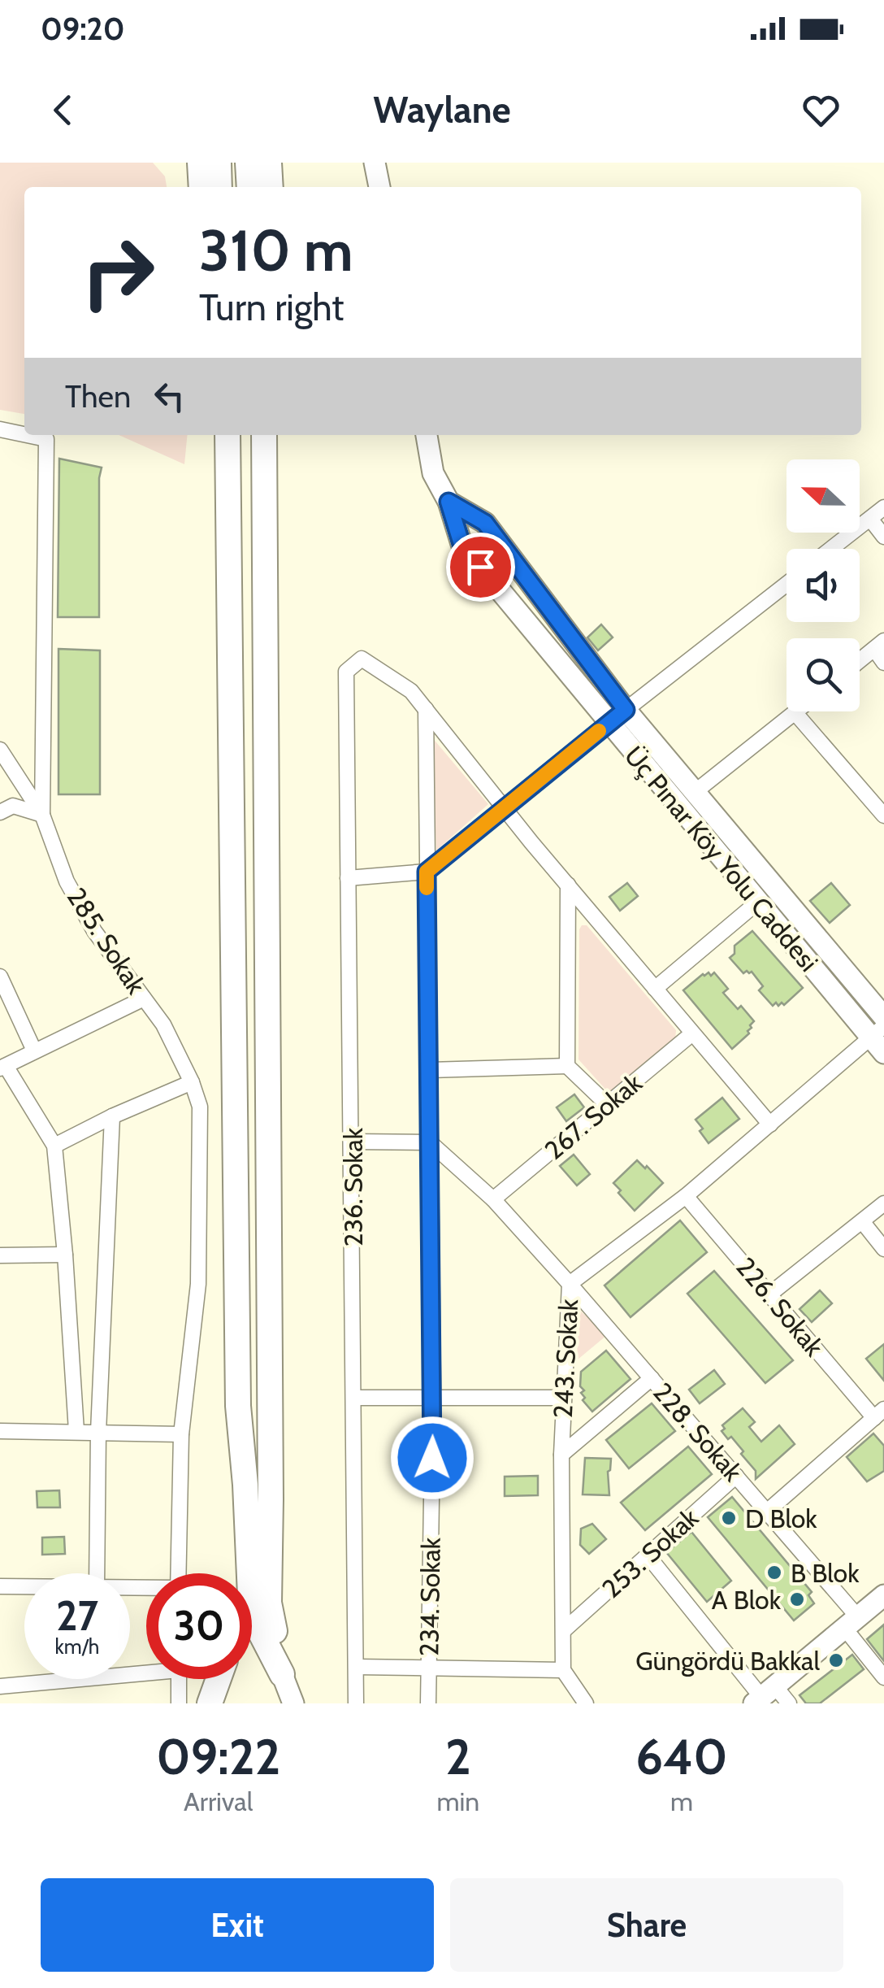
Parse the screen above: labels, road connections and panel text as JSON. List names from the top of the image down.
{
  "streets": {
    "main road": ["Üç Pınar Köy Yolu Caddesi"],
    "street": [
      "285. Sokak",
      "267. Sokak",
      "236. Sokak",
      "226. Sokak",
      "243. Sokak",
      "228. Sokak",
      "253. Sokak",
      "234. Sokak"
    ]
  },
  "crossings": [
    ["267. Sokak", "243. Sokak"],
    ["236. Sokak", "234. Sokak"],
    ["243. Sokak", "228. Sokak"],
    ["243. Sokak", "253. Sokak"],
    ["243. Sokak", "234. Sokak"],
    ["228. Sokak", "253. Sokak"]
  ],
  "places": [
    "D Blok",
    "B Blok",
    "A Blok",
    "Güngördü Bakkal"
  ],
  "north": "left",
  "page": {
    "status": "09:20",
    "header": "Waylane",
    "turn": ["310 m", "Turn right"],
    "then": "Then",
    "speed": "27 km/h",
    "limit": "30",
    "eta": [
      "09:22",
      "Arrival",
      "2",
      "min",
      "640",
      "m"
    ],
    "buttons": ["Exit", "Share"]
  }
}
